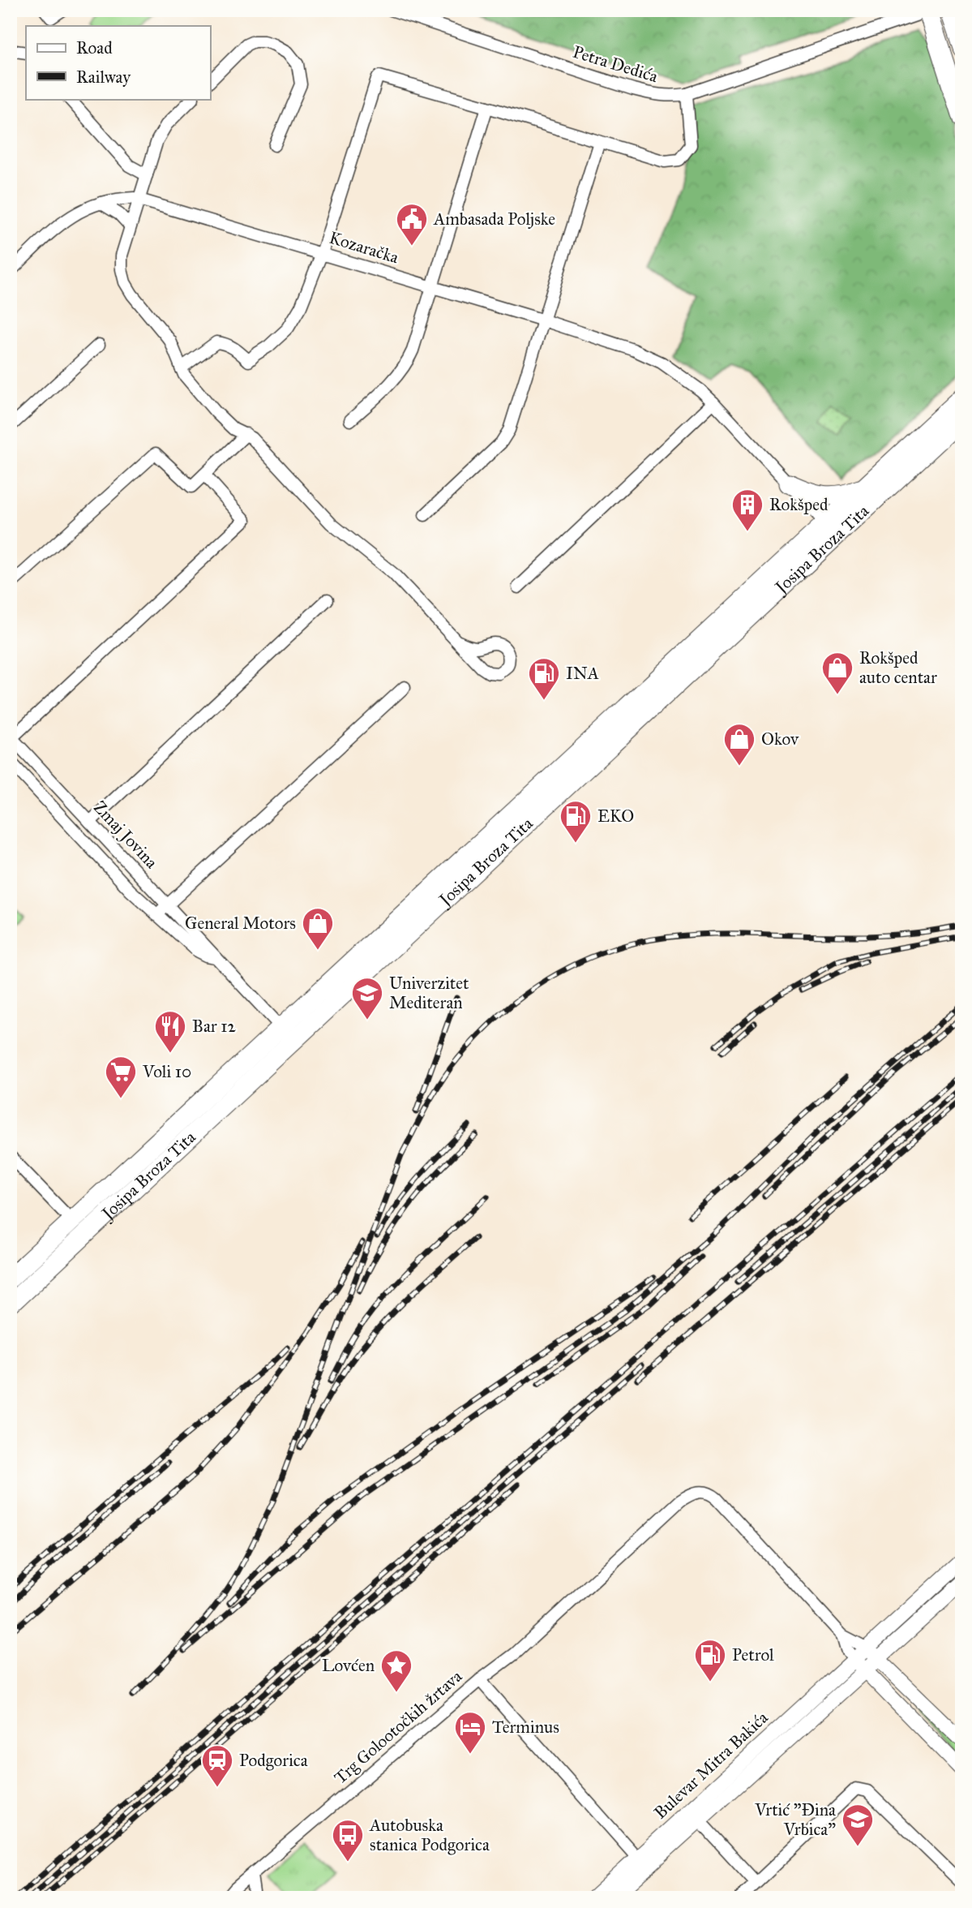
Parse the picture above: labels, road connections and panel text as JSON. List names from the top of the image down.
{
  "streets": {
    "main road": ["Josipa Broza Tita"],
    "street": [
      "Petra Dedića",
      "Kozaračka",
      "Zmaj Jovina",
      "Trg Golootočkih žrtava",
      "Bulevar Mitra Bakića"
    ]
  },
  "crossings": [
    ["Kozaračka", "Josipa Broza Tita"],
    ["Josipa Broza Tita", "Zmaj Jovina"],
    ["Trg Golootočkih žrtava", "Bulevar Mitra Bakića"]
  ],
  "places": {
    "public building": ["Ambasada Poljske"],
    "building": ["Rokšped"],
    "shop": ["Rokšped auto centar", "Okov", "General Motors"],
    "fuel station": ["INA", "EKO", "Petrol"],
    "school or university": ["Univerzitet Mediteran", "Vrtić \"Đina Vrbica\""],
    "restaurant": ["Bar 12"],
    "supermarket": ["Voli 10"],
    "place": ["Lovćen"],
    "hotel": ["Terminus"],
    "station": ["Podgorica"],
    "bus stop": ["Autobuska stanica Podgorica"]
  },
  "legend": ["Road", "Railway"]
}
